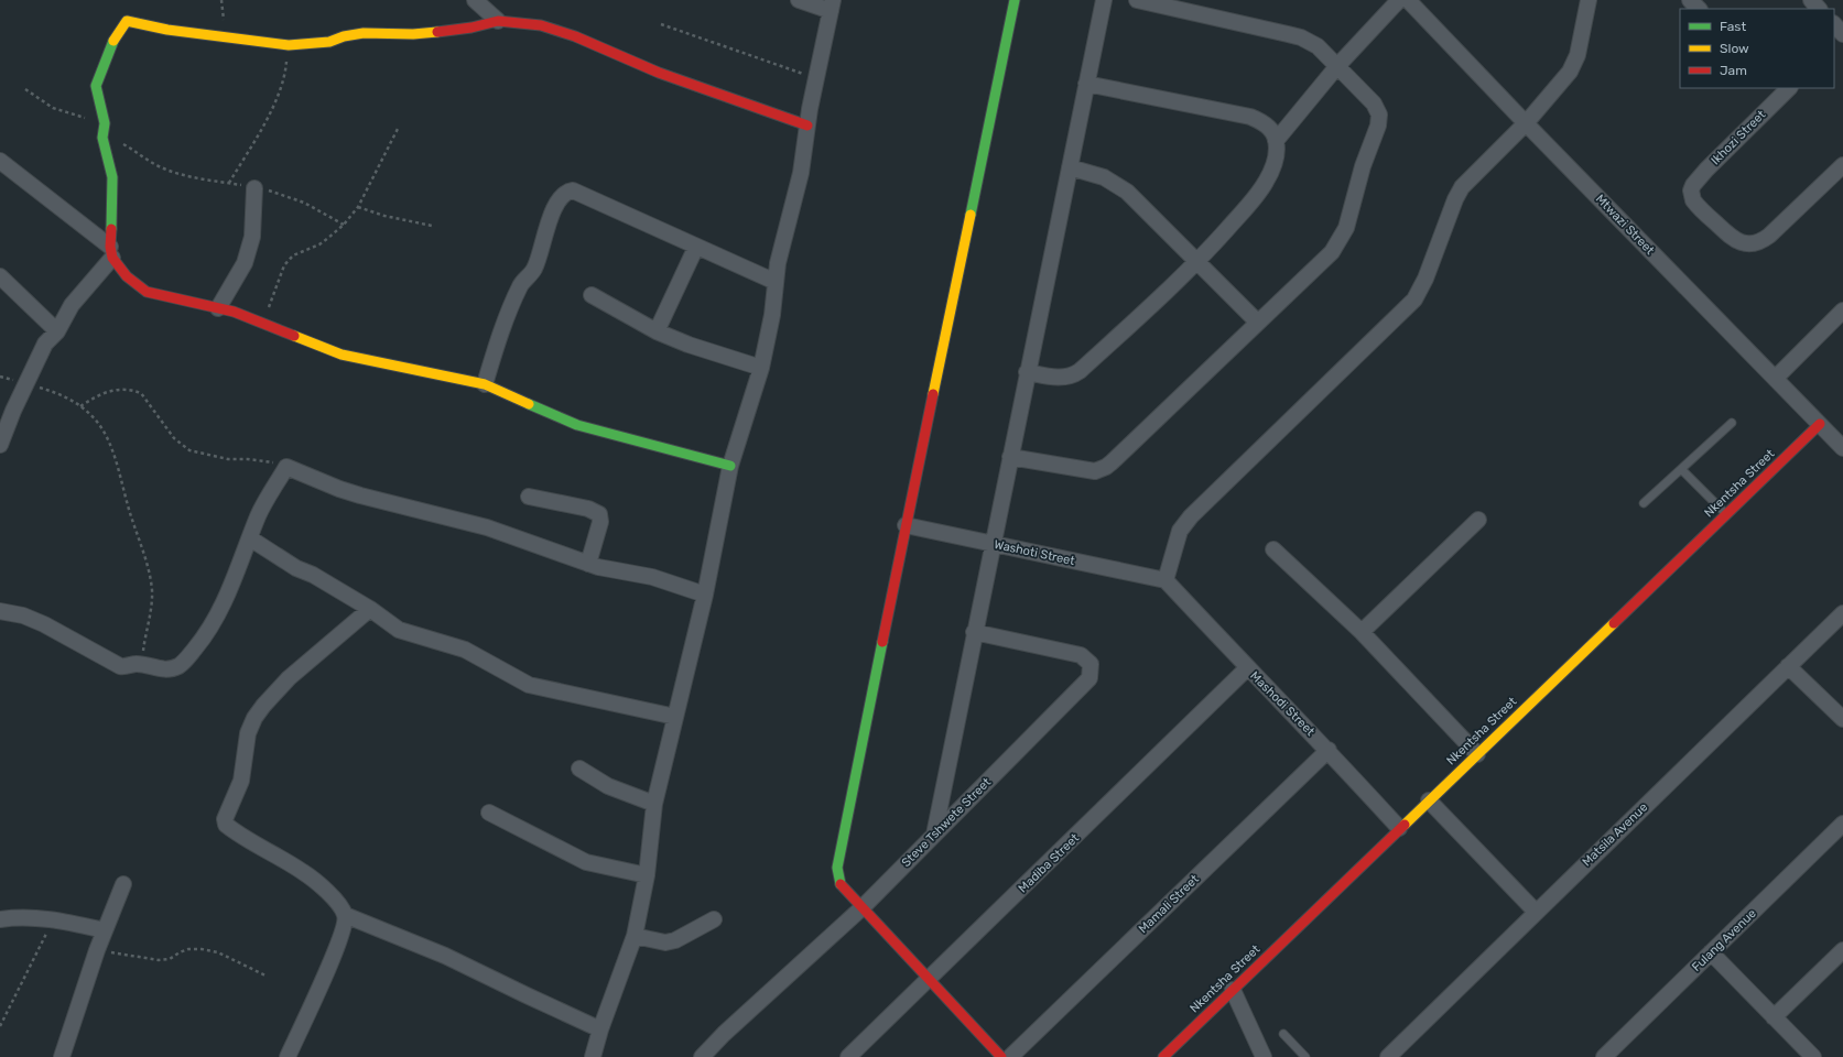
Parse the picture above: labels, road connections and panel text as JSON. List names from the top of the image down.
{
  "streets": {
    "street": [
      "Ikhozi Street",
      "Mtwazi Street",
      "Nkentsha Street",
      "Washoti Street",
      "Mashodi Street",
      "Steve Tshwete Street",
      "Matsila Avenue",
      "Madiba Street",
      "Mamali Street",
      "Fulang Avenue"
    ]
  },
  "crossings": [
    ["Mtwazi Street", "Nkentsha Street"],
    ["Nkentsha Street", "Mashodi Street"],
    ["Washoti Street", "Mashodi Street"],
    ["Mashodi Street", "Madiba Street"],
    ["Mashodi Street", "Mamali Street"]
  ],
  "legend": ["Fast", "Slow", "Jam"]
}
